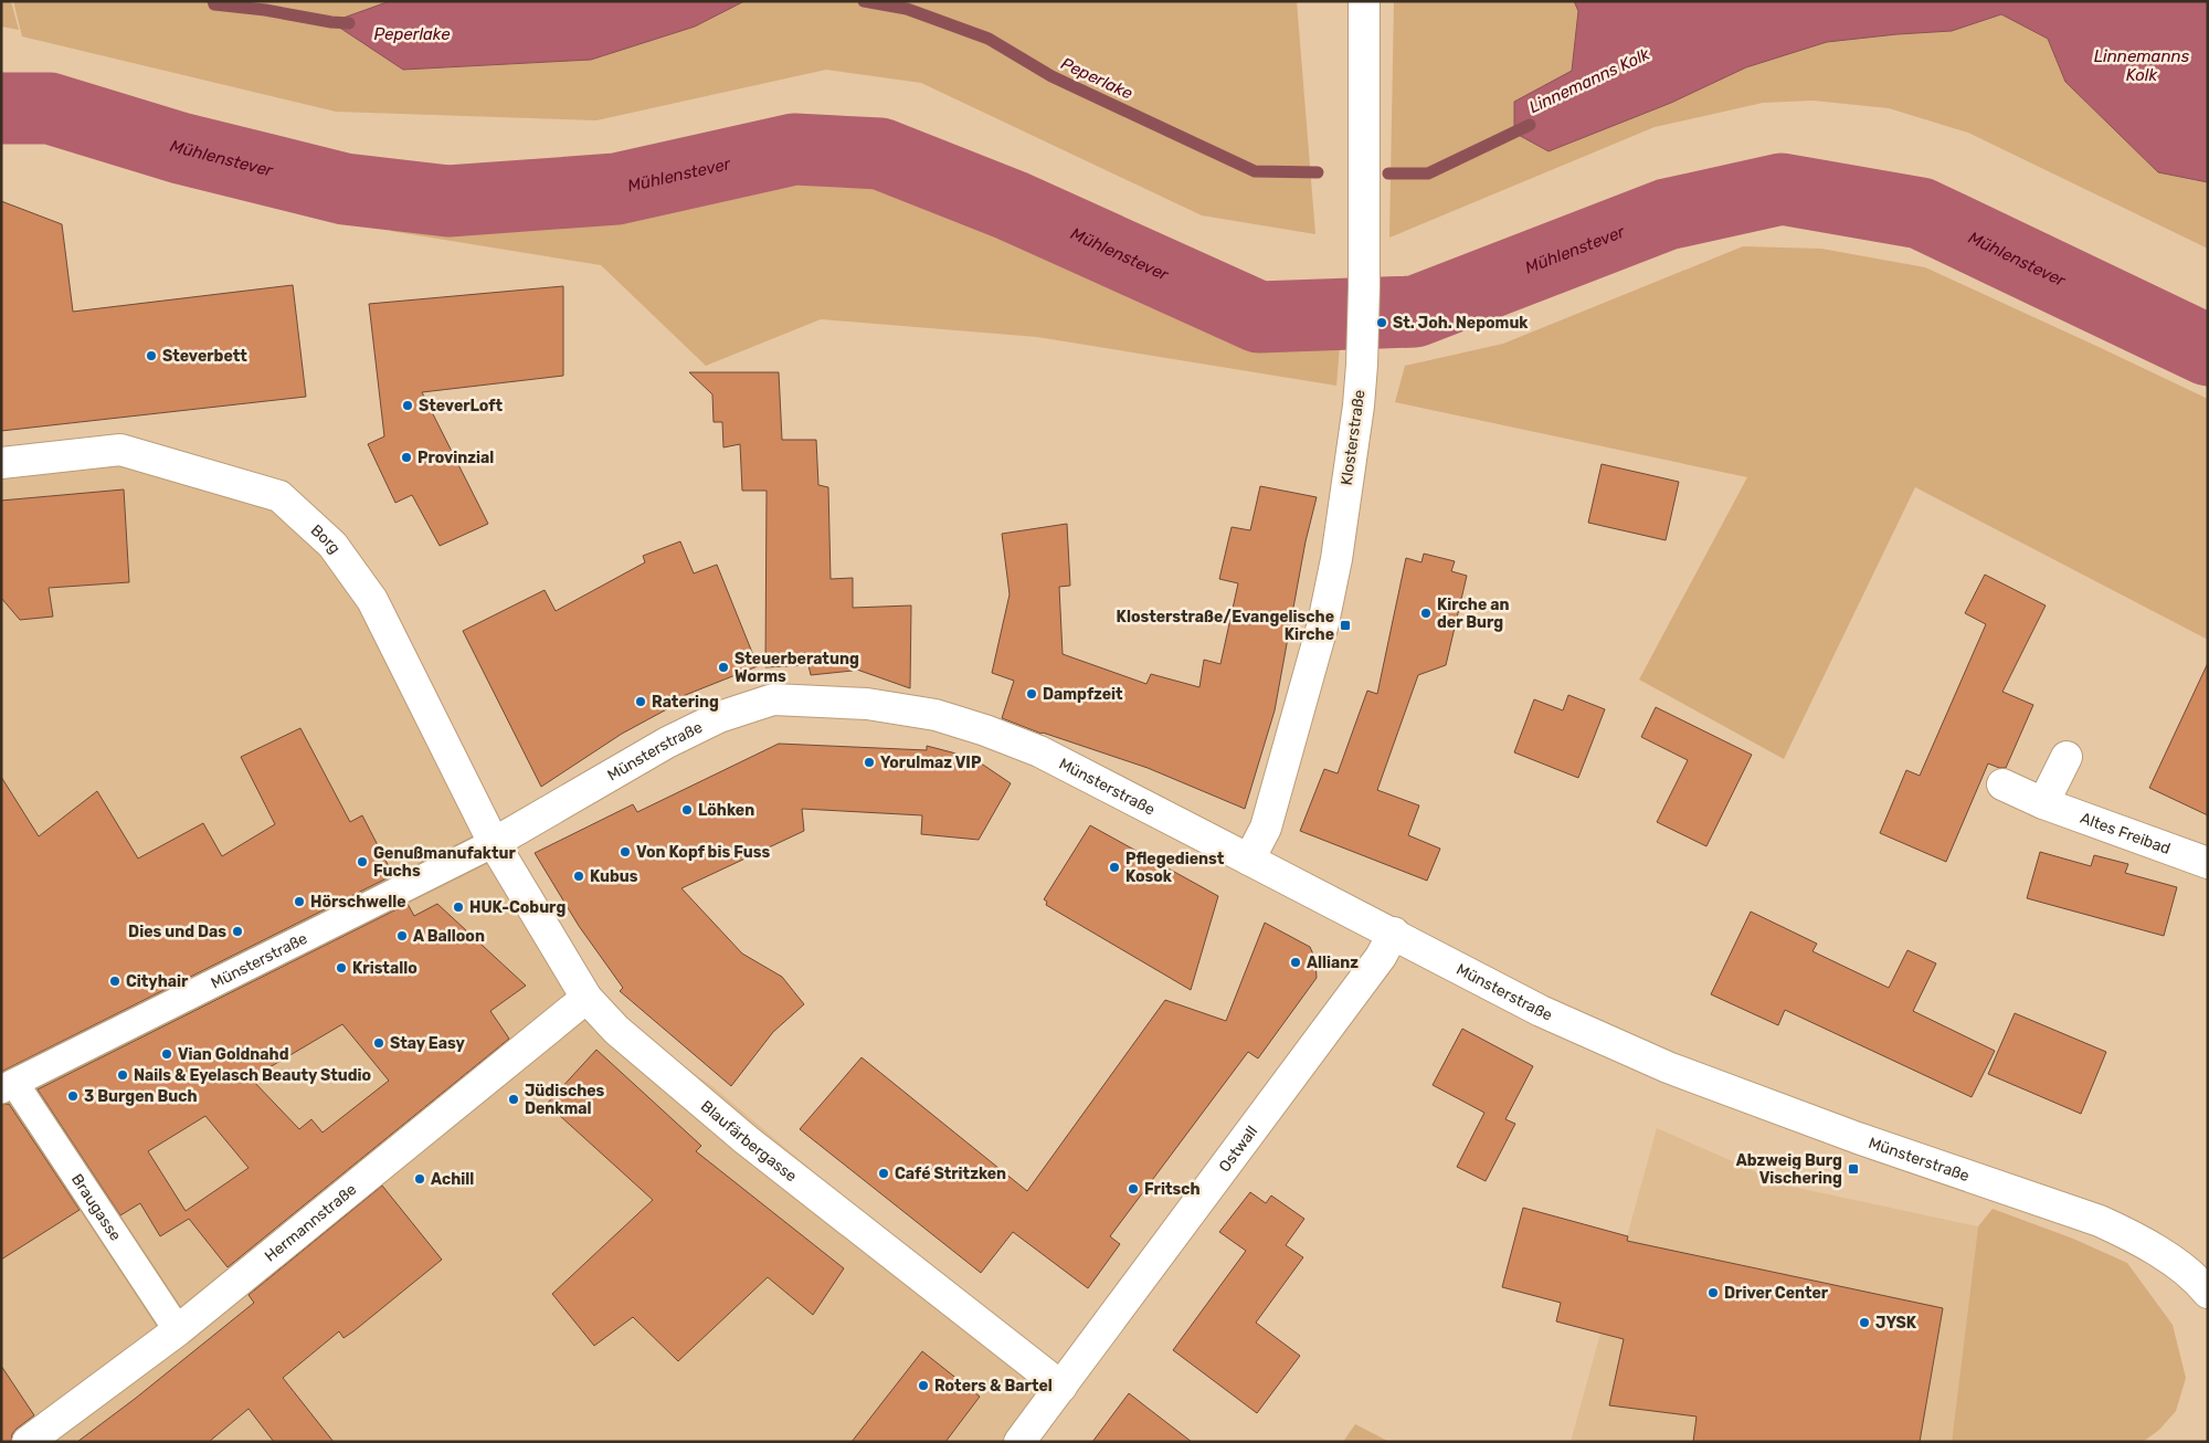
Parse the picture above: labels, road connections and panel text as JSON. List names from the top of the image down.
{
  "streets": {
    "street": [
      "Klosterstraße",
      "Borg",
      "Münsterstraße",
      "Altes Freibad",
      "Blaufärbergasse",
      "Ostwall",
      "Braugasse",
      "Hermannstraße"
    ]
  },
  "crossings": [
    ["Klosterstraße", "Münsterstraße"],
    ["Borg", "Münsterstraße"],
    ["Borg", "Blaufärbergasse"],
    ["Münsterstraße", "Blaufärbergasse"],
    ["Münsterstraße", "Ostwall"],
    ["Münsterstraße", "Braugasse"],
    ["Blaufärbergasse", "Ostwall"],
    ["Blaufärbergasse", "Hermannstraße"],
    ["Braugasse", "Hermannstraße"]
  ],
  "water": ["Peperlake", "Linnemanns Kolk", "Mühlenstever"],
  "places": {
    "other": [
      "St. Joh. Nepomuk",
      "Steverbett",
      "SteverLoft",
      "Provinzial",
      "Kirche an der Burg",
      "Steuerberatung Worms",
      "Dampfzeit",
      "Ratering",
      "Yorulmaz VIP",
      "Löhken",
      "Von Kopf bis Fuss",
      "Genußmanufaktur Fuchs",
      "Pflegedienst Kosok",
      "Kubus",
      "Hörschwelle",
      "HUK-Coburg",
      "Dies und Das",
      "A Balloon",
      "Allianz",
      "Kristallo",
      "Cityhair",
      "Stay Easy",
      "Vian Goldnahd",
      "Nails & Eyelasch Beauty Studio",
      "3 Burgen Buch",
      "Jüdisches Denkmal",
      "Café Stritzken",
      "Achill",
      "Fritsch",
      "Driver Center",
      "JYSK",
      "Roters & Bartel"
    ],
    "transit": ["Klosterstraße/Evangelische Kirche", "Abzweig Burg Vischering"]
  }
}
